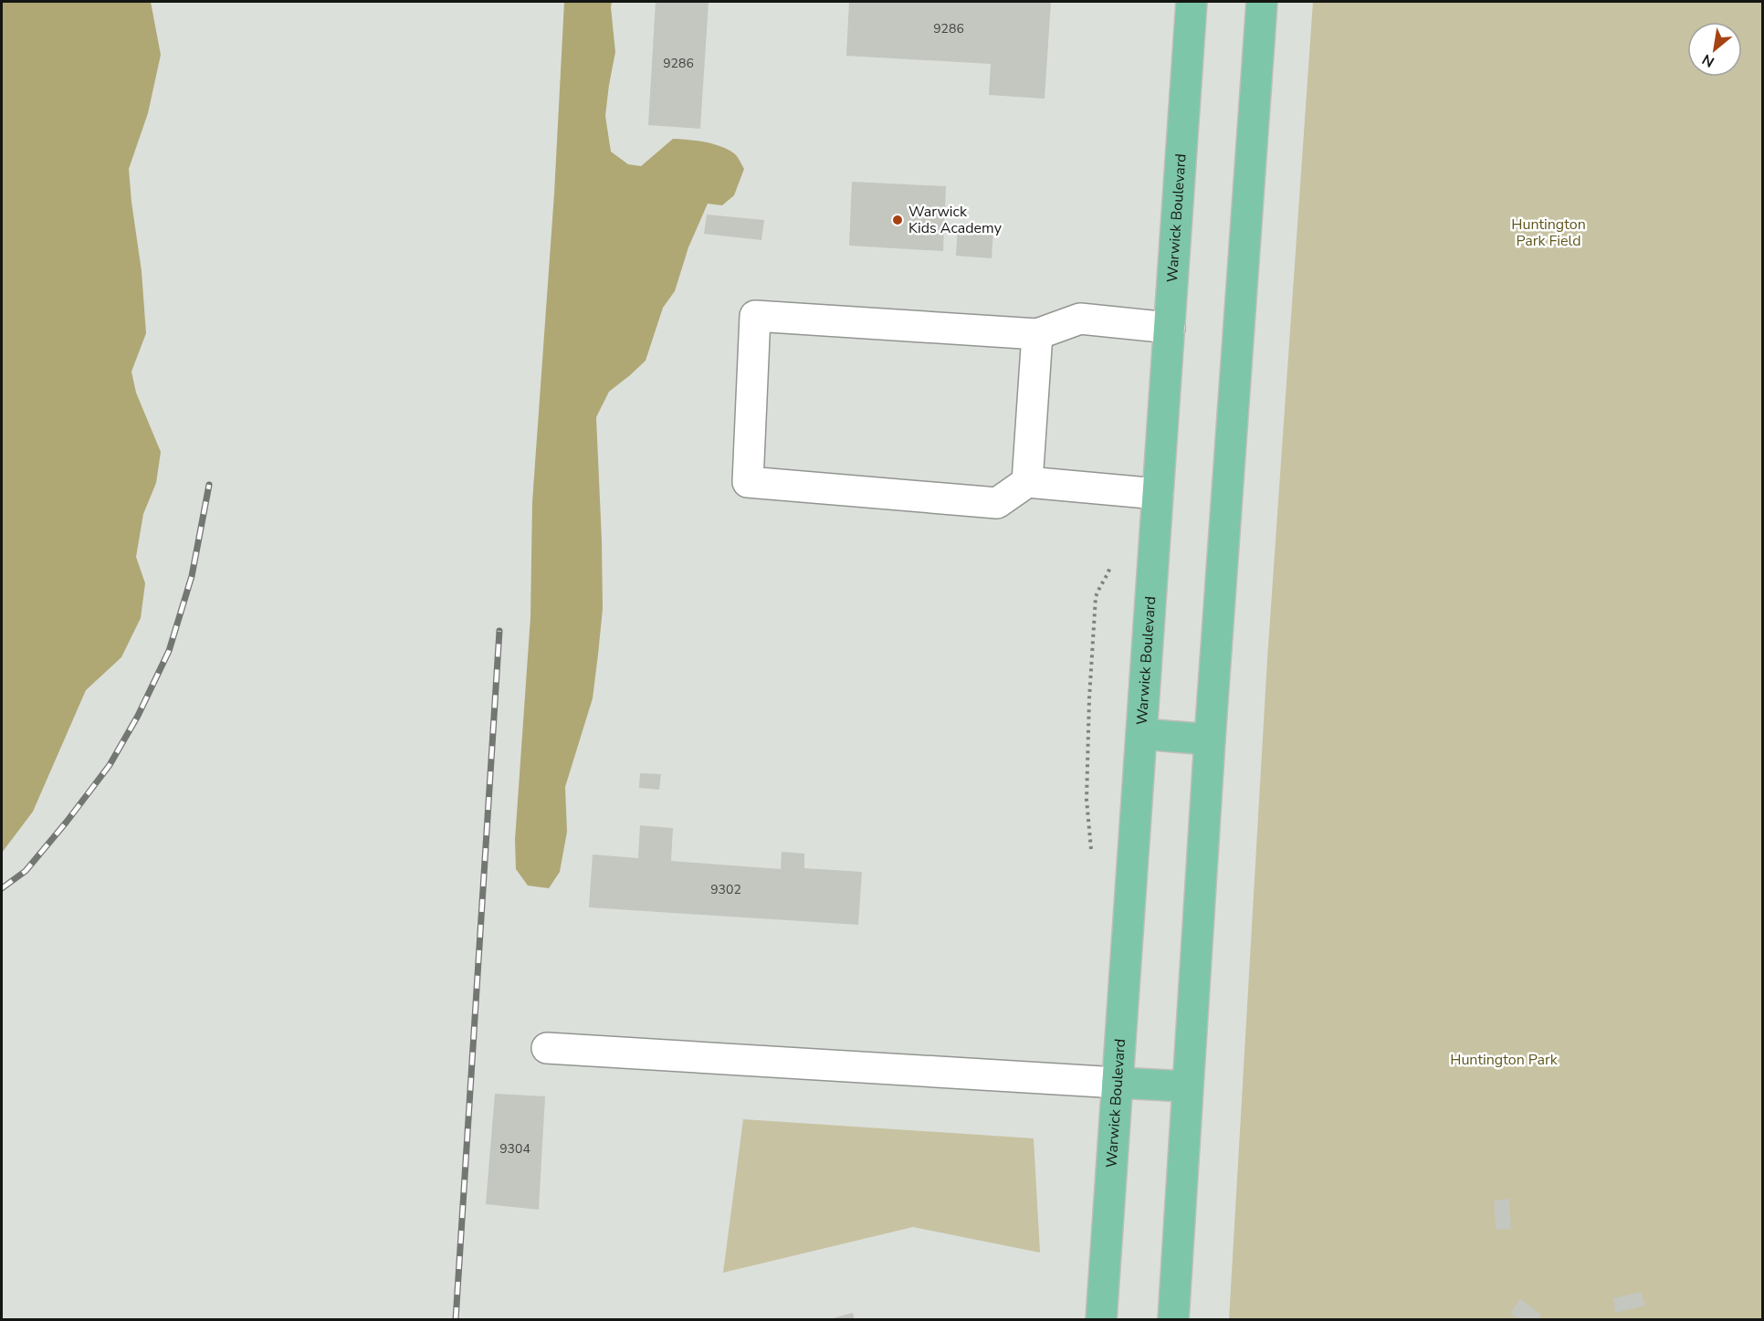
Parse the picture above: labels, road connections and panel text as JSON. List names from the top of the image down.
{
  "streets": {
    "main road": ["Warwick Boulevard"]
  },
  "parks": ["Huntington Park Field", "Huntington Park"],
  "places": ["Warwick Kids Academy"],
  "house_numbers": [
    "9286",
    "9286",
    "9302",
    "9304"
  ],
  "north": "bottom left"
}
